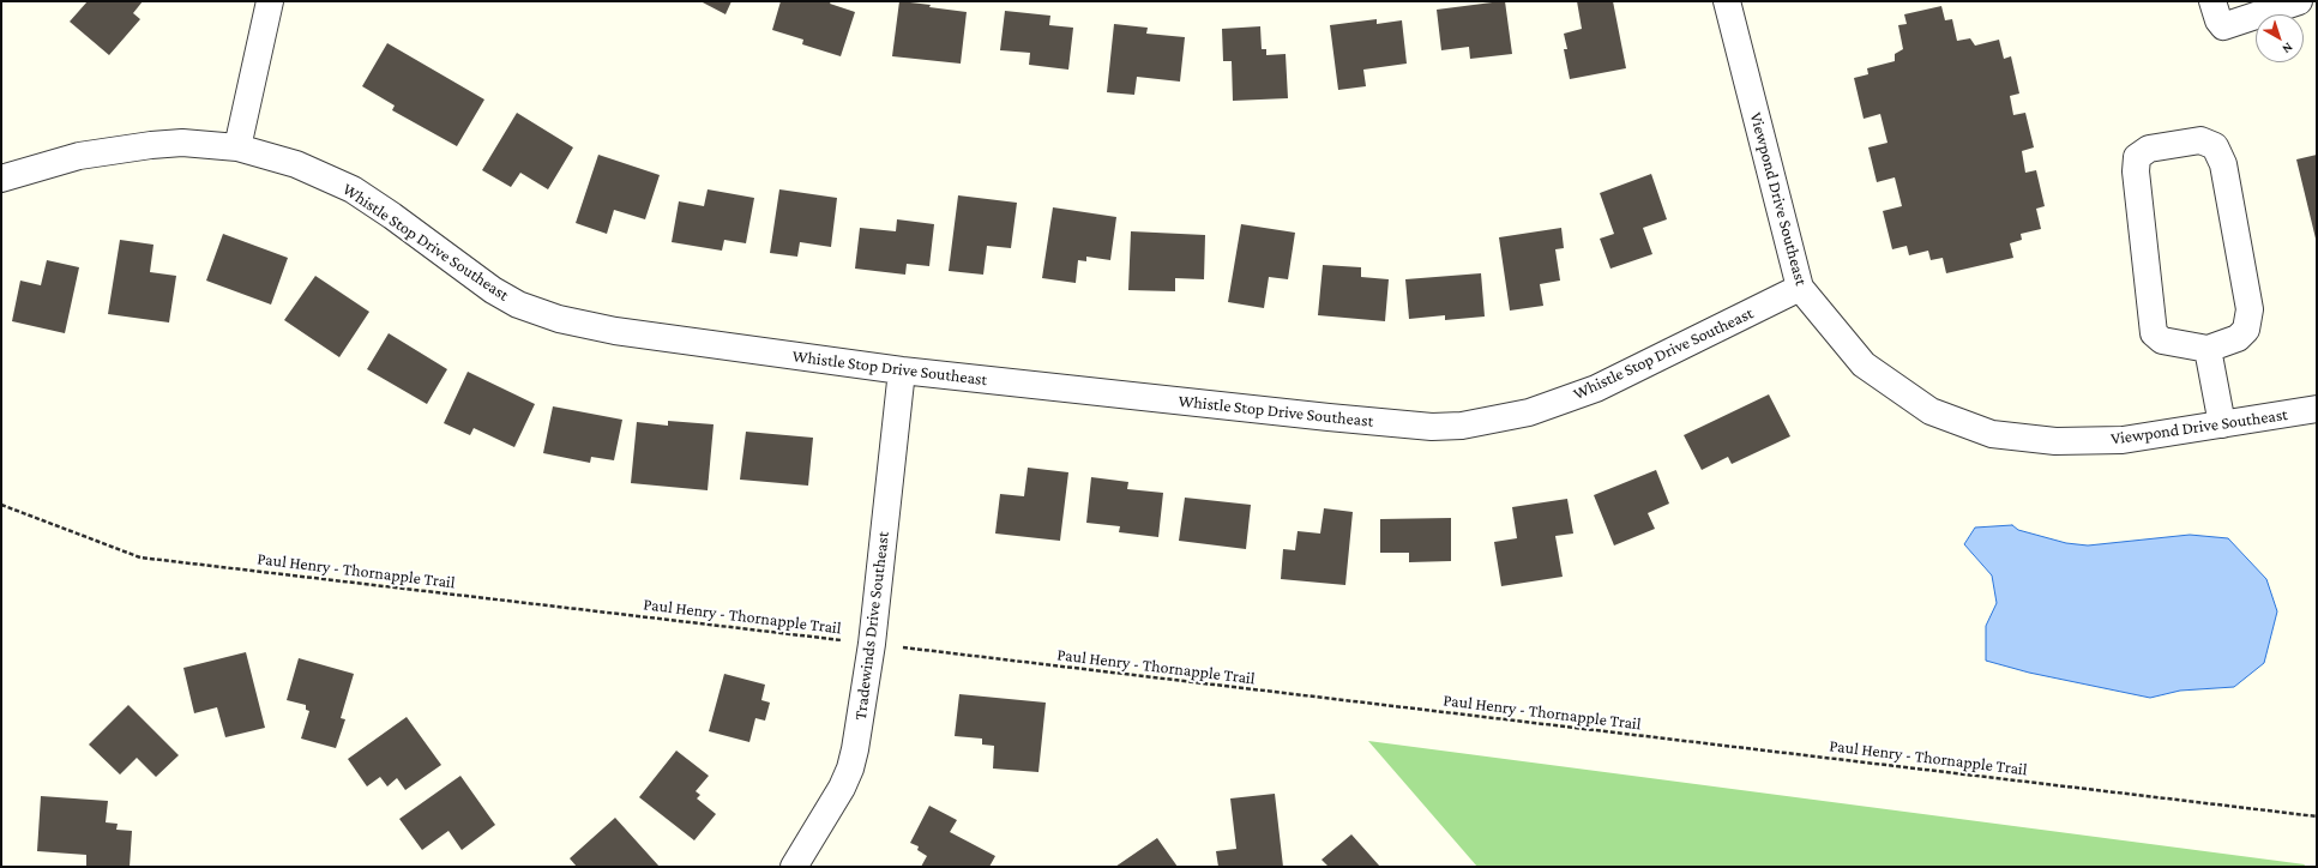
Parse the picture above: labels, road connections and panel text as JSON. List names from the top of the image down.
{
  "streets": {
    "street": ["Viewpond Drive Southeast", "Whistle Stop Drive Southeast", "Tradewinds Drive Southeast"],
    "path": ["Paul Henry - Thornapple Trail"]
  },
  "crossings": [
    ["Viewpond Drive Southeast", "Whistle Stop Drive Southeast"],
    ["Whistle Stop Drive Southeast", "Tradewinds Drive Southeast"],
    ["Paul Henry - Thornapple Trail", "Tradewinds Drive Southeast"]
  ],
  "north": "bottom right"
}
